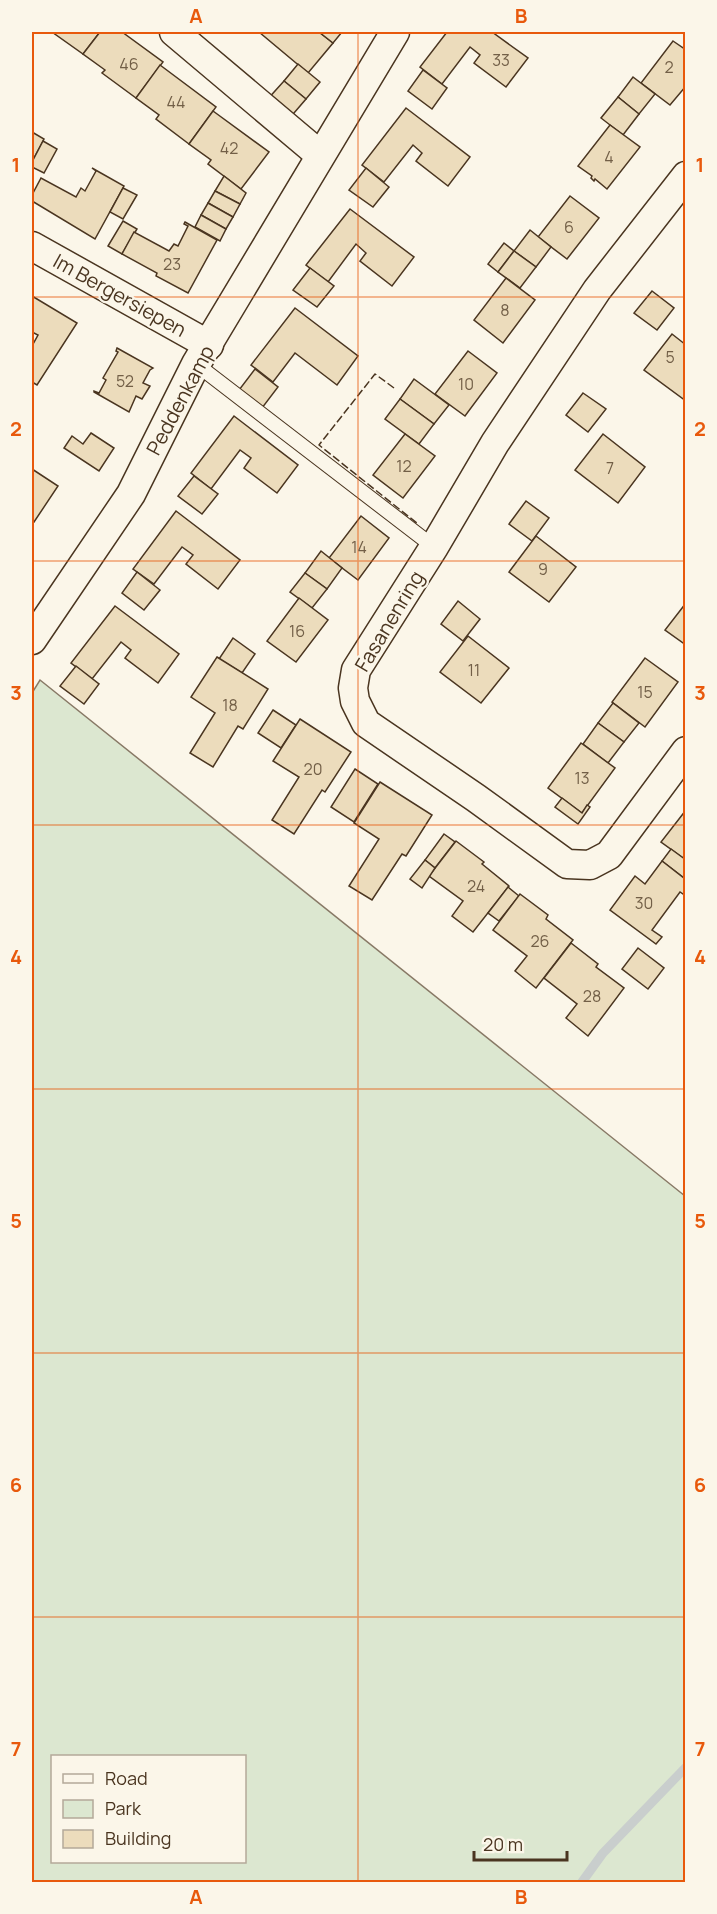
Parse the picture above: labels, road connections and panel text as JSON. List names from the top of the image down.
{
  "streets": {
    "street": ["Im Bergersiepen", "Peddenkamp", "Fasanenring"]
  },
  "crossings": [
    ["Im Bergersiepen", "Peddenkamp"]
  ],
  "house_numbers": [
    "33",
    "46",
    "2",
    "44",
    "42",
    "4",
    "6",
    "23",
    "8",
    "5",
    "52",
    "10",
    "12",
    "7",
    "14",
    "9",
    "16",
    "11",
    "15",
    "18",
    "20",
    "13",
    "24",
    "30",
    "26",
    "28"
  ],
  "legend": ["Road", "Park", "Building"],
  "scale_bar": "20 m",
  "grid": {
    "columns": ["A", "B"],
    "rows": [
      "1",
      "2",
      "3",
      "4",
      "5",
      "6",
      "7"
    ]
  }
}
